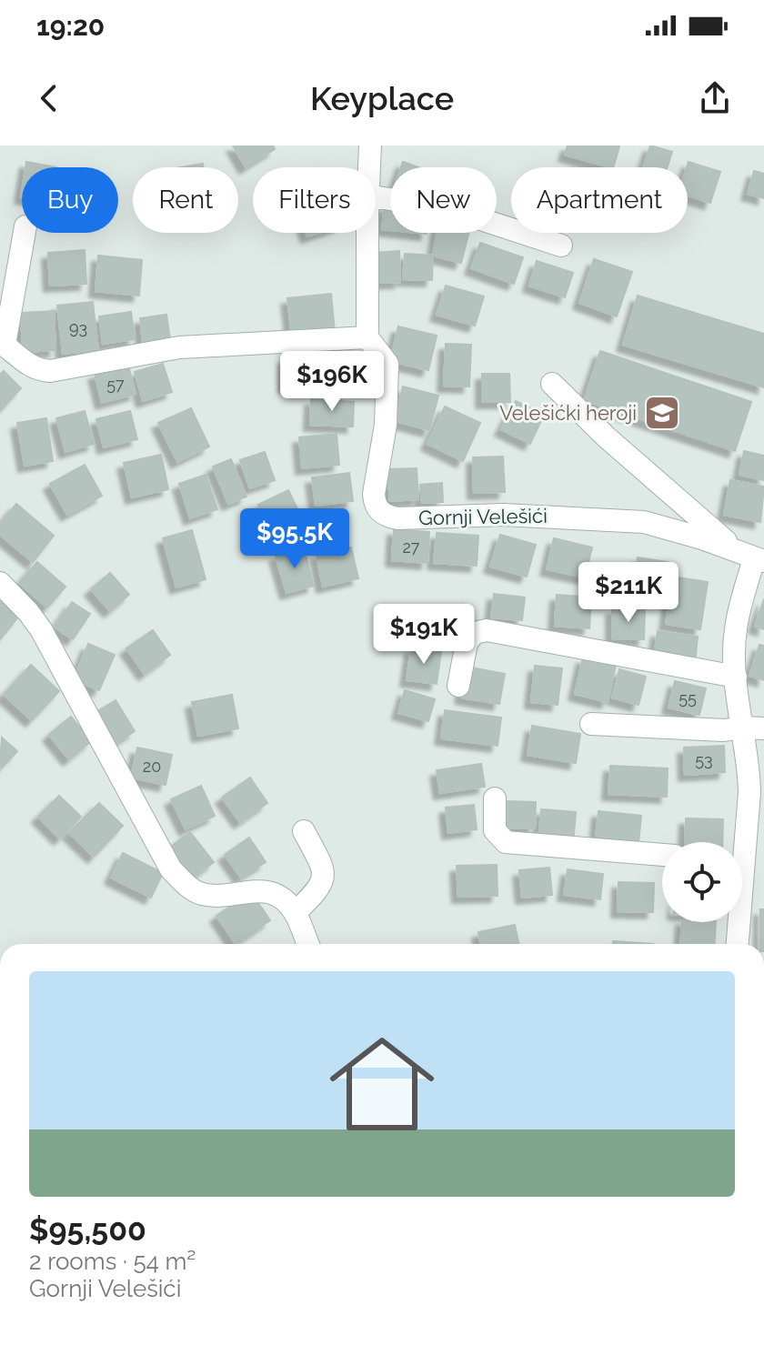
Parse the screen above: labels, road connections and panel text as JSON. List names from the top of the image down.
{
  "streets": {
    "street": ["Gornji Velešići"]
  },
  "places": {
    "school or university": ["Velešićki heroji"]
  },
  "house_numbers": [
    "93",
    "57",
    "27",
    "55",
    "53",
    "20"
  ],
  "page": {
    "status": "19:20",
    "header": "Keyplace",
    "chip": [
      "Buy",
      "Rent",
      "Filters",
      "New",
      "Apartment"
    ],
    "price": [
      "$196K",
      "$95.5K",
      "$211K",
      "$191K"
    ],
    "list": [
      {
        "name": "$95,500",
        "note": "2 rooms · 54 m² · Gornji Velešići"
      }
    ]
  }
}
